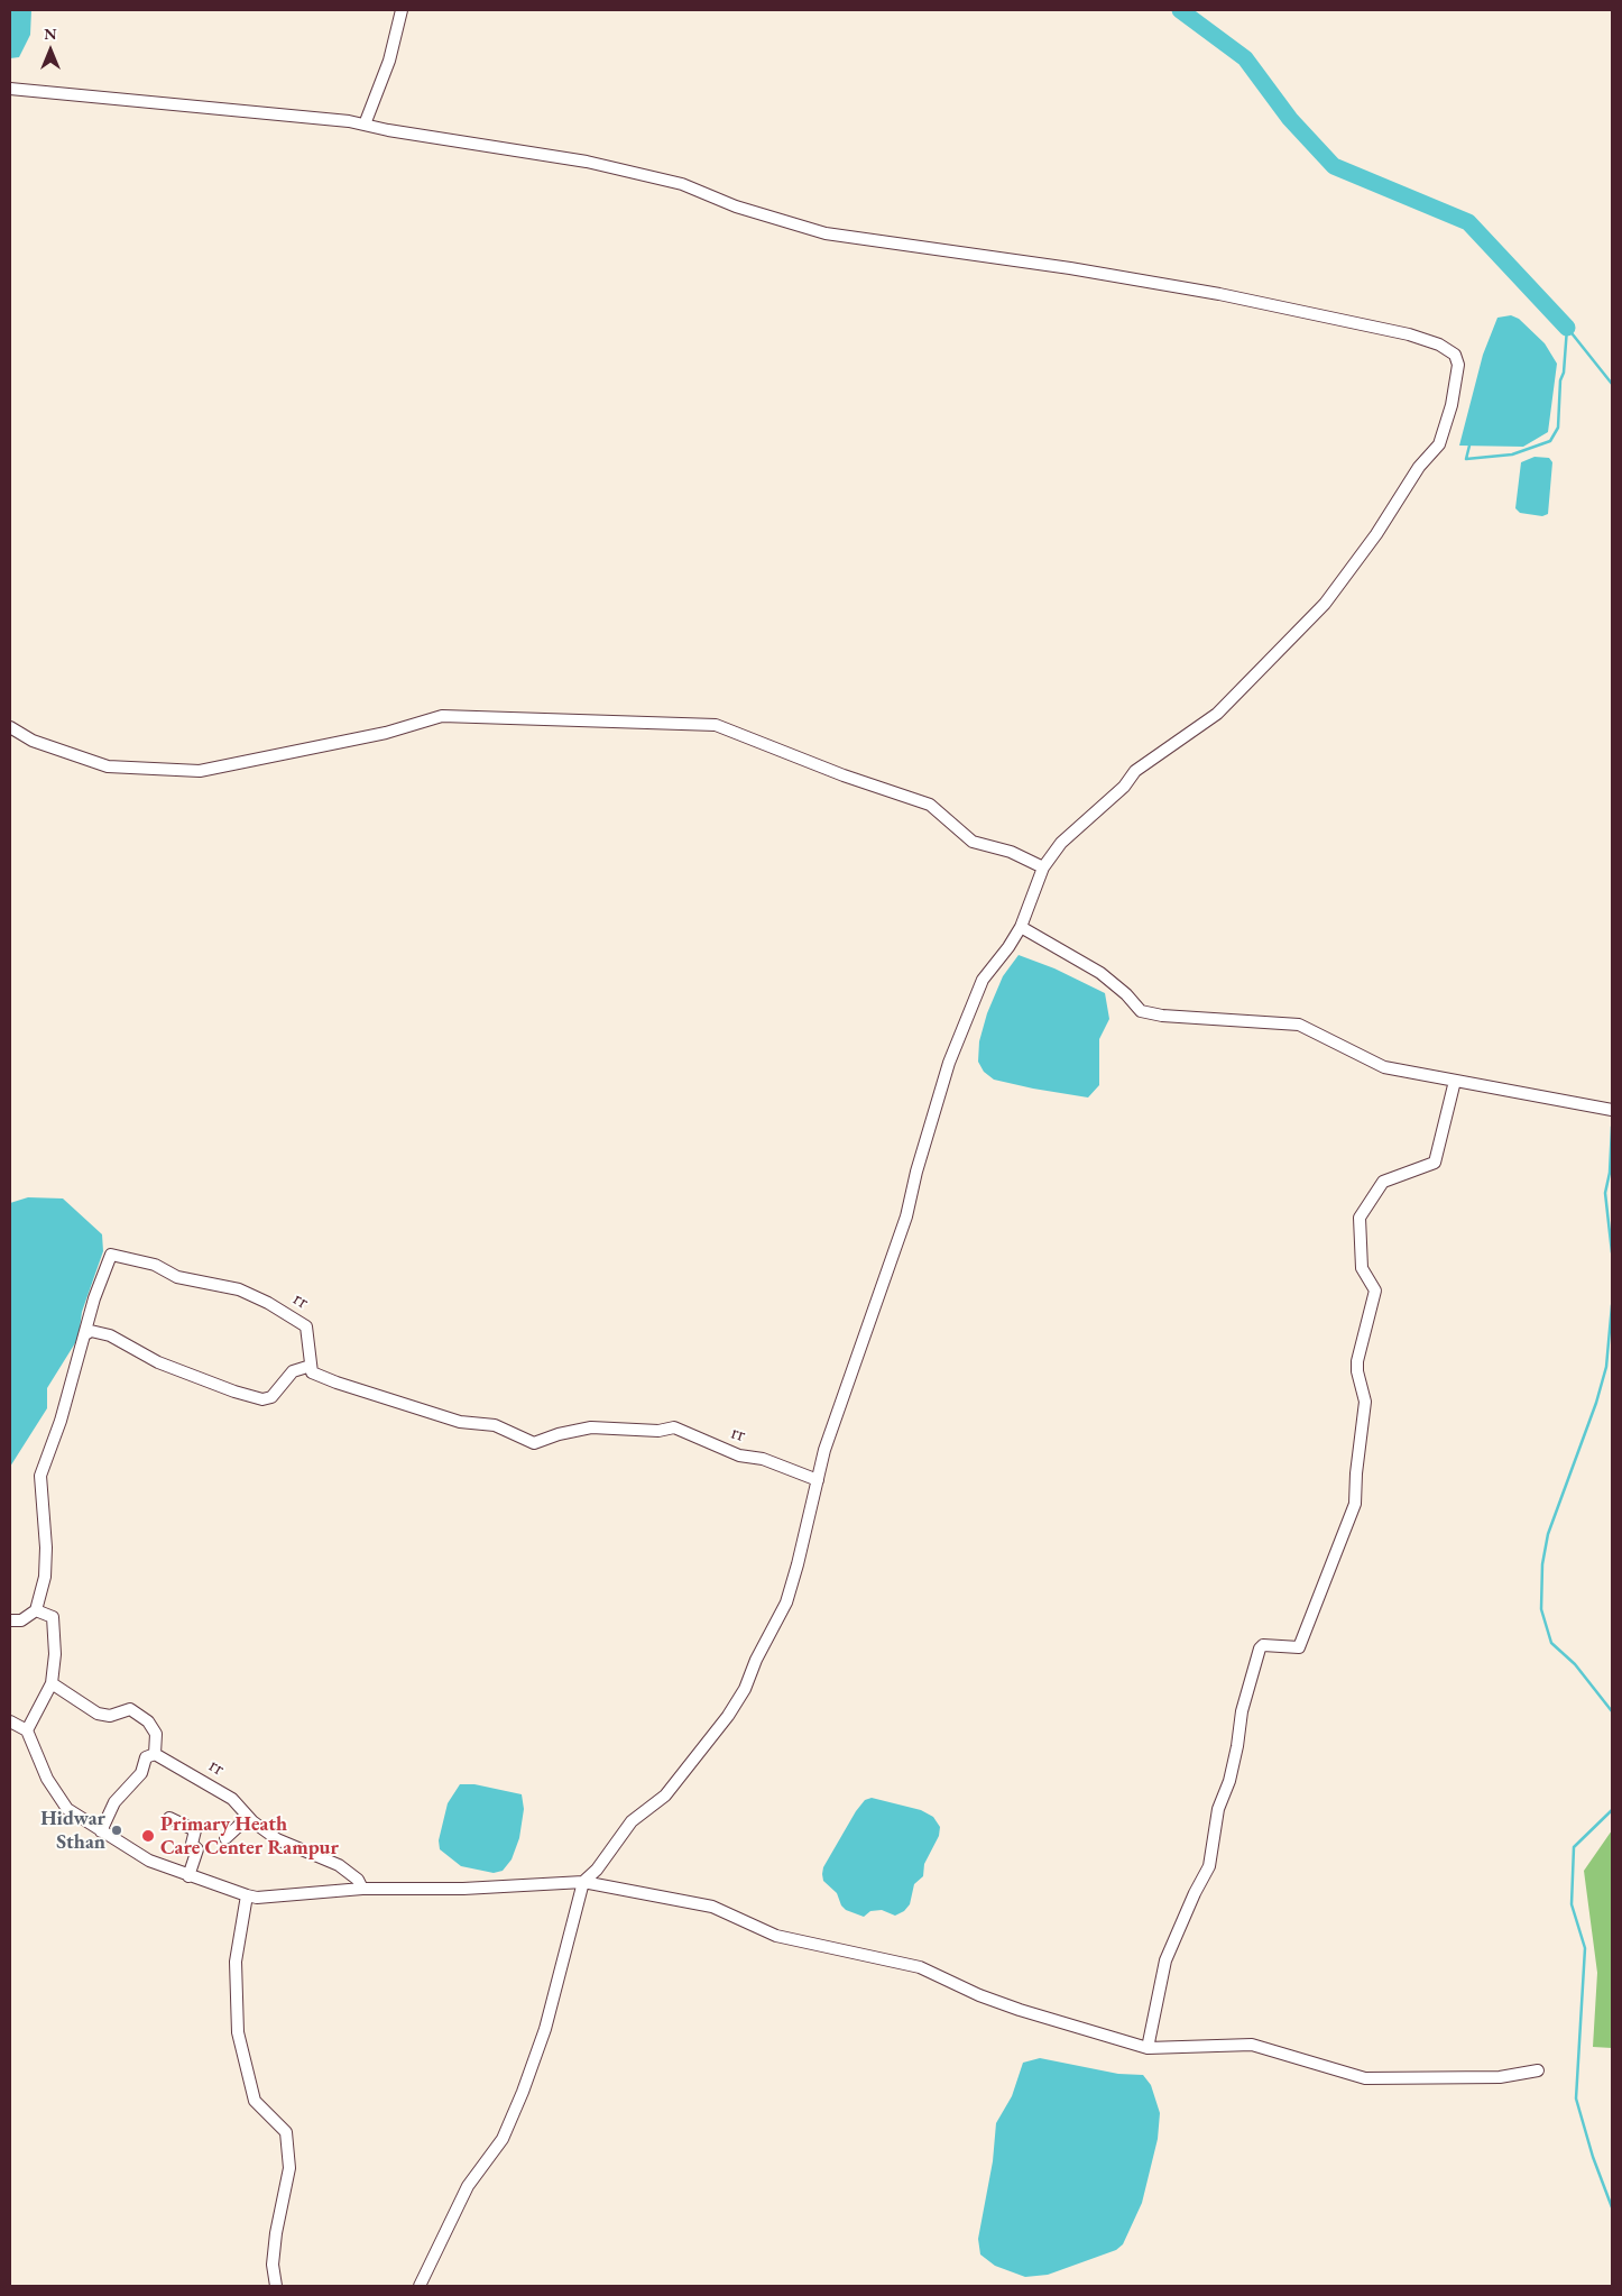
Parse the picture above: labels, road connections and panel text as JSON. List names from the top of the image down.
{
  "streets": {
    "street": ["rr"]
  },
  "places": ["Hidwar Sthan", "Primary Heath Care Center Rampur"],
  "north": "top"
}
